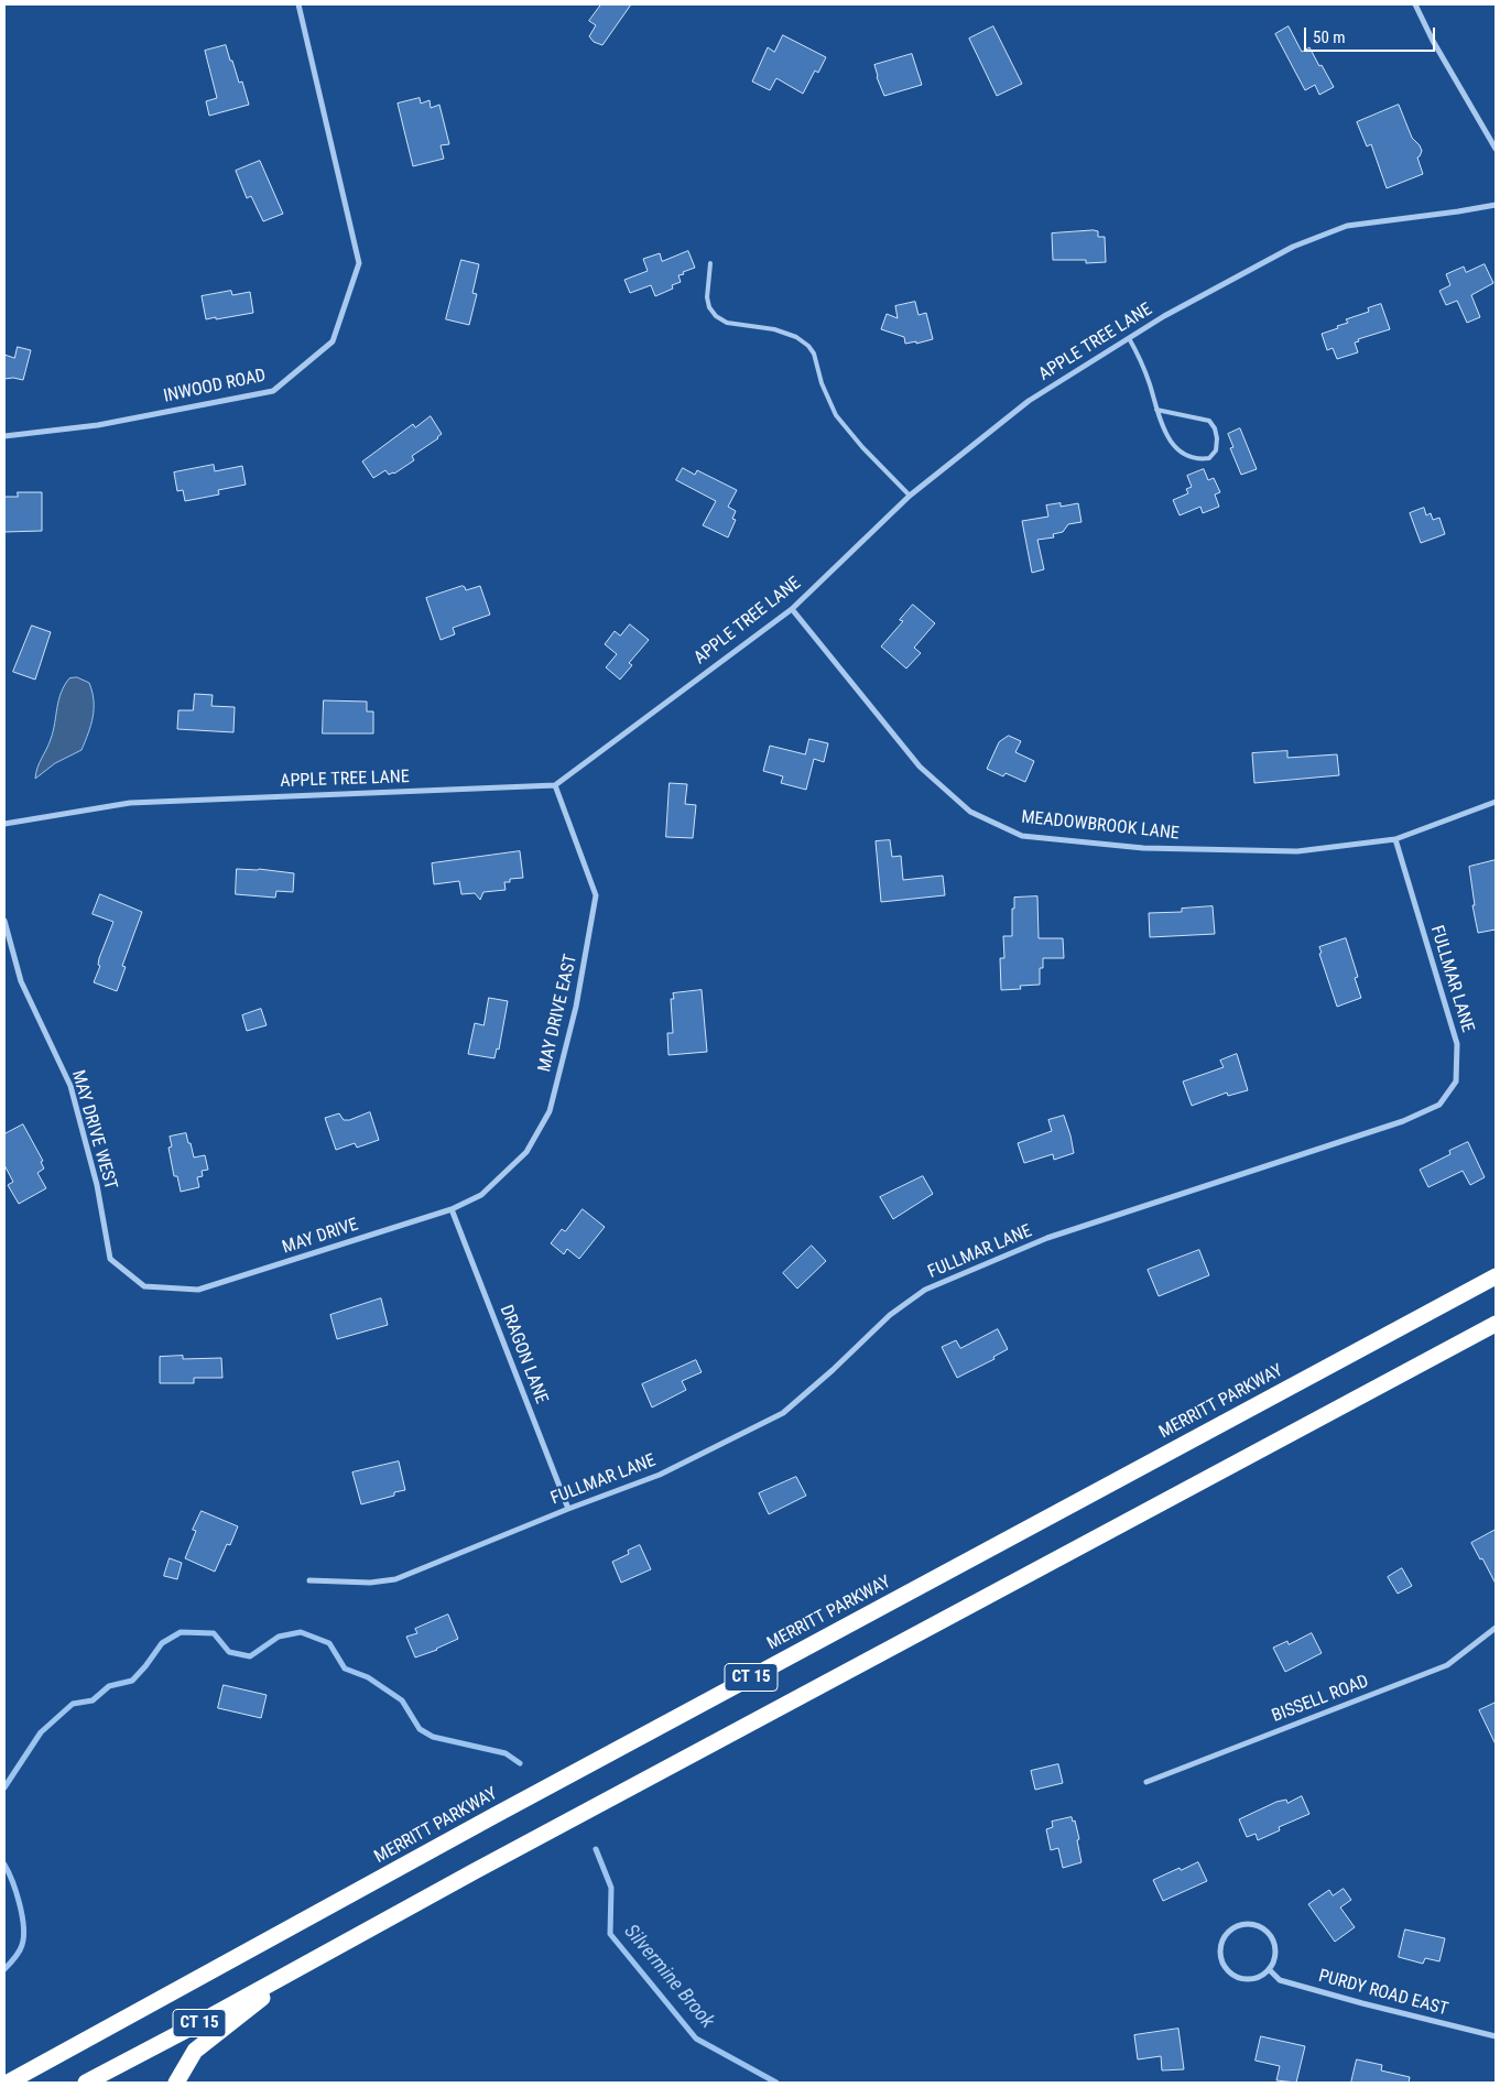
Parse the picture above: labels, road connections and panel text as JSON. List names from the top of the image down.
{
  "streets": {
    "highway": ["MERRITT PARKWAY", "CT 15"],
    "street": [
      "APPLE TREE LANE",
      "INWOOD ROAD",
      "MEADOWBROOK LANE",
      "FULLMAR LANE",
      "MAY DRIVE EAST",
      "MAY DRIVE WEST",
      "MAY DRIVE",
      "DRAGON LANE",
      "BISSELL ROAD",
      "PURDY ROAD EAST"
    ]
  },
  "crossings": [
    ["APPLE TREE LANE", "MEADOWBROOK LANE"],
    ["APPLE TREE LANE", "MAY DRIVE EAST"],
    ["MEADOWBROOK LANE", "FULLMAR LANE"],
    ["FULLMAR LANE", "DRAGON LANE"],
    ["MAY DRIVE EAST", "MAY DRIVE"],
    ["MAY DRIVE EAST", "DRAGON LANE"],
    ["MAY DRIVE WEST", "MAY DRIVE"],
    ["MAY DRIVE", "DRAGON LANE"]
  ],
  "water": ["Silvermine Brook"],
  "scale_bar": "50 m"
}
